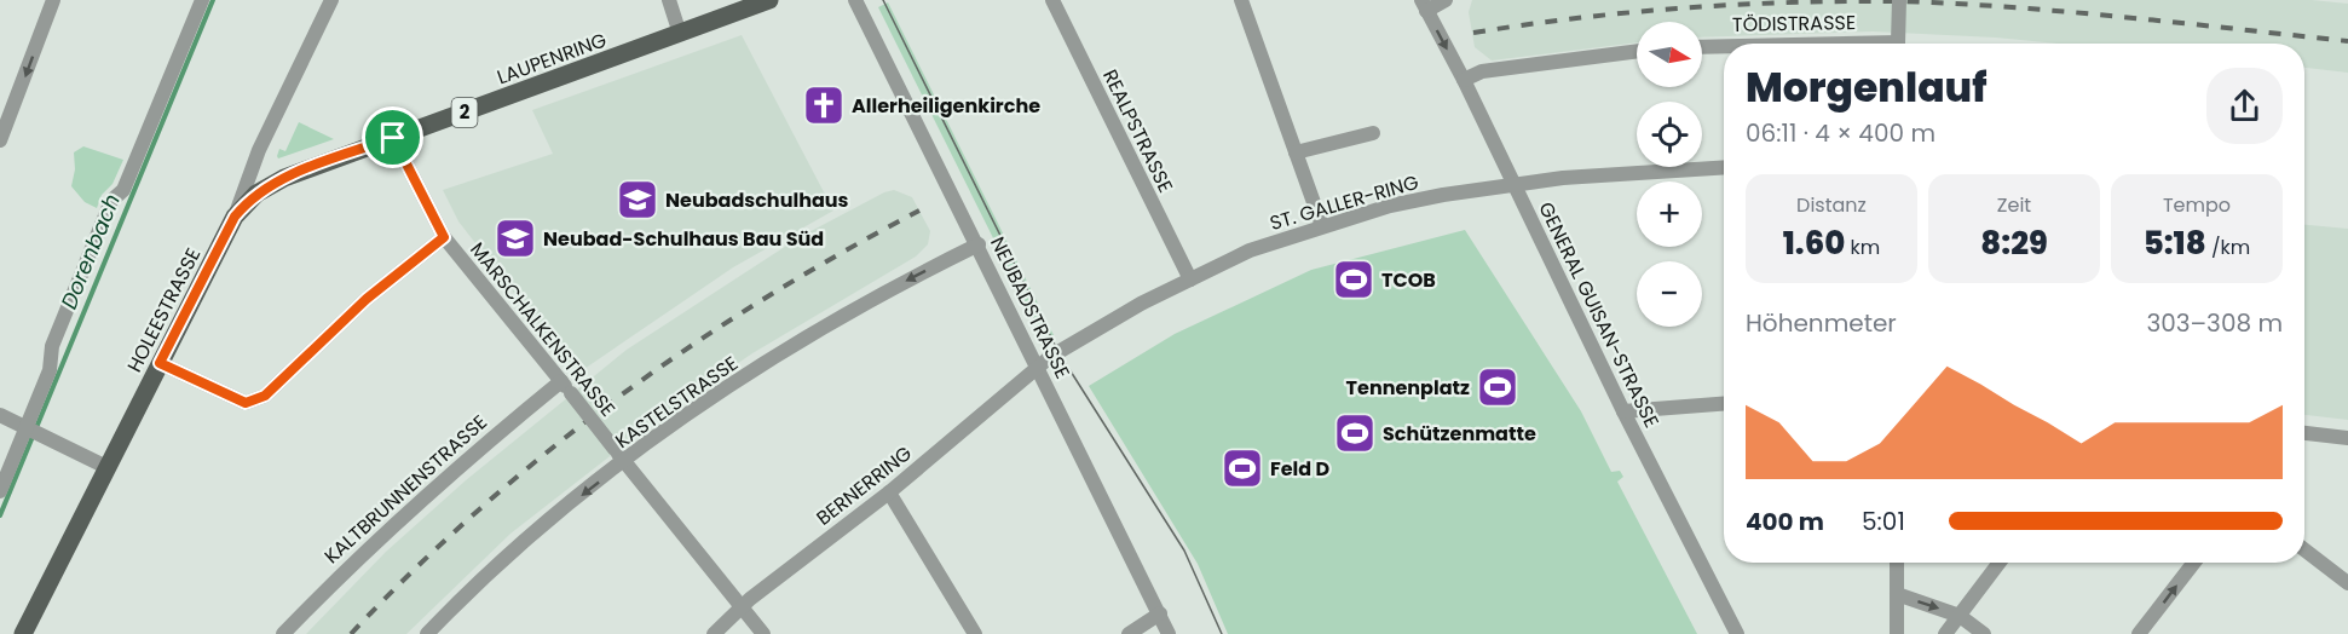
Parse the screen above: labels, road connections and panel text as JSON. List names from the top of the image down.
{
  "streets": {
    "main road": ["LAUPENRING", "2", "HOLEESTRASSE"],
    "street": [
      "TÖDISTRASSE",
      "REALPSTRASSE",
      "ST. GALLER-RING",
      "NEUBADSTRASSE",
      "GENERAL GUISAN-STRASSE",
      "MARSCHALKENSTRASSE",
      "KASTELSTRASSE",
      "BERNERRING",
      "KALTBRUNNENSTRASSE"
    ]
  },
  "crossings": [
    ["LAUPENRING", "HOLEESTRASSE"],
    ["LAUPENRING", "MARSCHALKENSTRASSE"],
    ["REALPSTRASSE", "ST. GALLER-RING"],
    ["ST. GALLER-RING", "NEUBADSTRASSE"],
    ["ST. GALLER-RING", "GENERAL GUISAN-STRASSE"],
    ["ST. GALLER-RING", "BERNERRING"],
    ["NEUBADSTRASSE", "KASTELSTRASSE"],
    ["NEUBADSTRASSE", "BERNERRING"],
    ["MARSCHALKENSTRASSE", "KASTELSTRASSE"],
    ["MARSCHALKENSTRASSE", "BERNERRING"],
    ["MARSCHALKENSTRASSE", "KALTBRUNNENSTRASSE"]
  ],
  "one_way": ["KASTELSTRASSE"],
  "water": ["Dorenbach"],
  "places": {
    "church": ["Allerheiligenkirche"],
    "school or university": ["Neubadschulhaus", "Neubad-Schulhaus Bau Süd"],
    "sports": [
      "TCOB",
      "Tennenplatz",
      "Schützenmatte",
      "Feld D"
    ]
  },
  "north": "right",
  "page": {
    "map_buttons": ["+", "−"],
    "heading": ["Morgenlauf", "06:11 · 4 × 400 m"],
    "stats": [
      ["Distanz", "1.60 km"],
      ["Zeit", "8:29"],
      ["Tempo", "5:18 /km"]
    ],
    "chart": ["Höhenmeter", "303–308 m"],
    "list": [
      {
        "name": "400 m",
        "note": "5:01"
      }
    ]
  }
}
